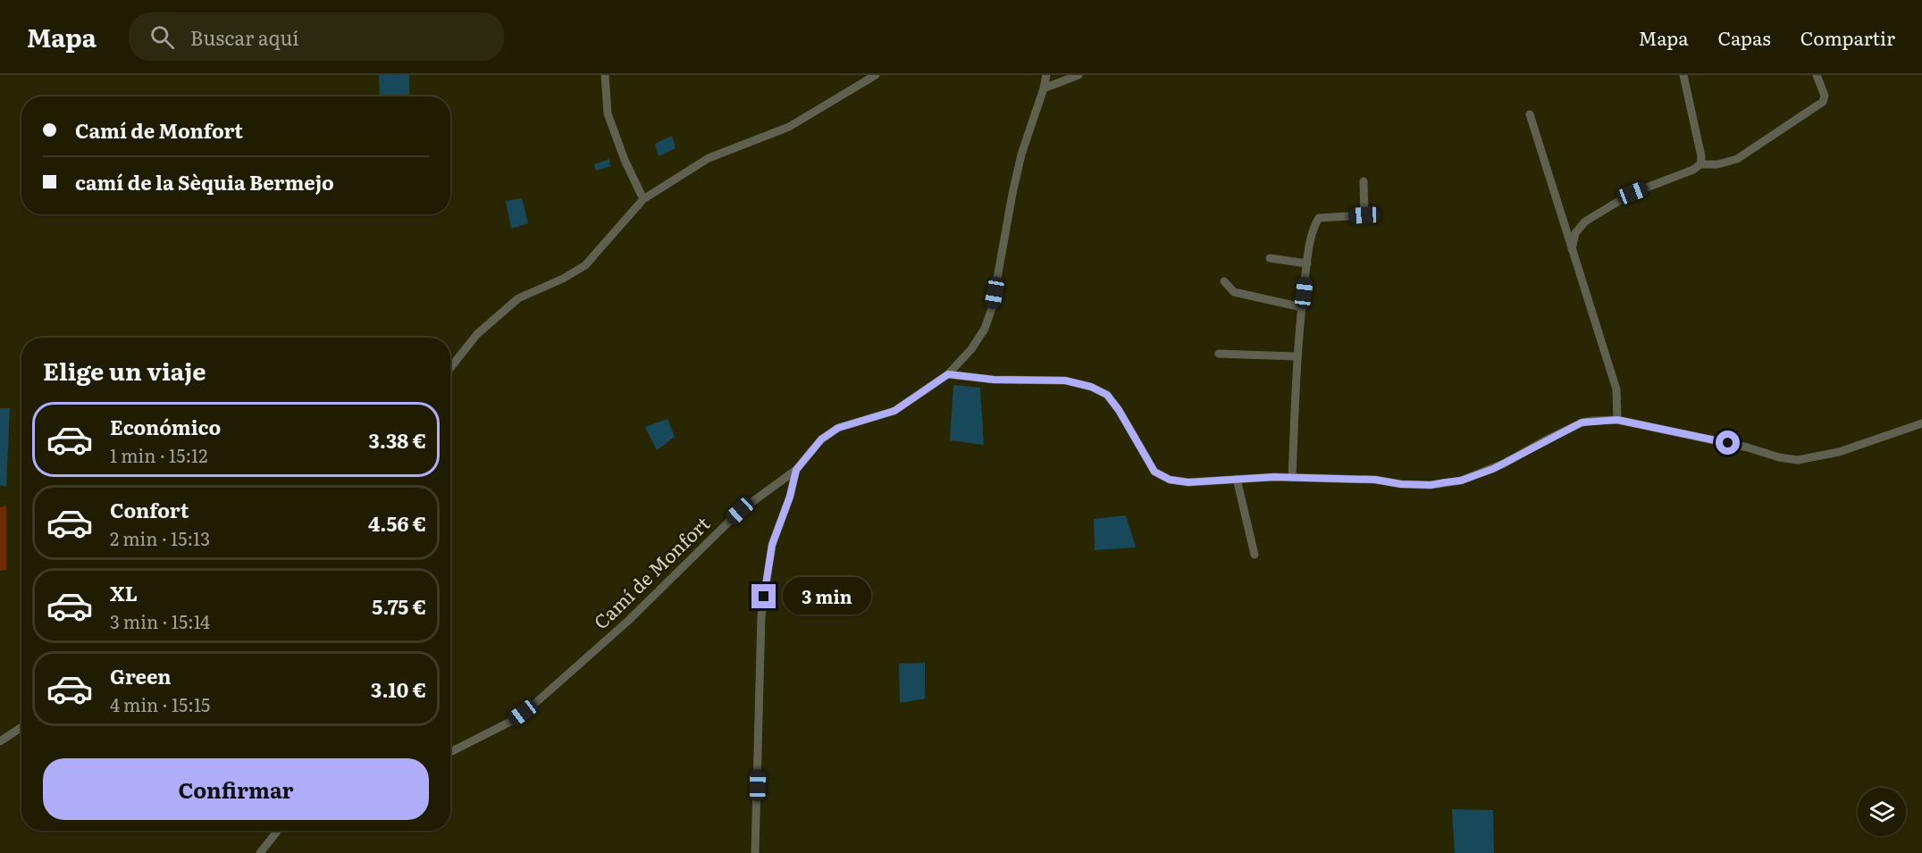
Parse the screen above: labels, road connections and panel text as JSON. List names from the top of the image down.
{
  "streets": {
    "street": ["Camí de Monfort"]
  },
  "page": {
    "header": "Mapa",
    "search": "Buscar aquí",
    "nav": ["Mapa", "Capas", "Compartir"],
    "banner": ["Camí de Monfort", "camí de la Sèquia Bermejo"],
    "heading": "Elige un viaje",
    "list": [
      {
        "name": "Económico",
        "note": "1 min · 15:12",
        "value": "3.38 €"
      },
      {
        "name": "Confort",
        "note": "2 min · 15:13",
        "value": "4.56 €"
      },
      {
        "name": "XL",
        "note": "3 min · 15:14",
        "value": "5.75 €"
      },
      {
        "name": "Green",
        "note": "4 min · 15:15",
        "value": "3.10 €"
      }
    ],
    "bubble": "3 min",
    "buttons": "Confirmar"
  }
}
